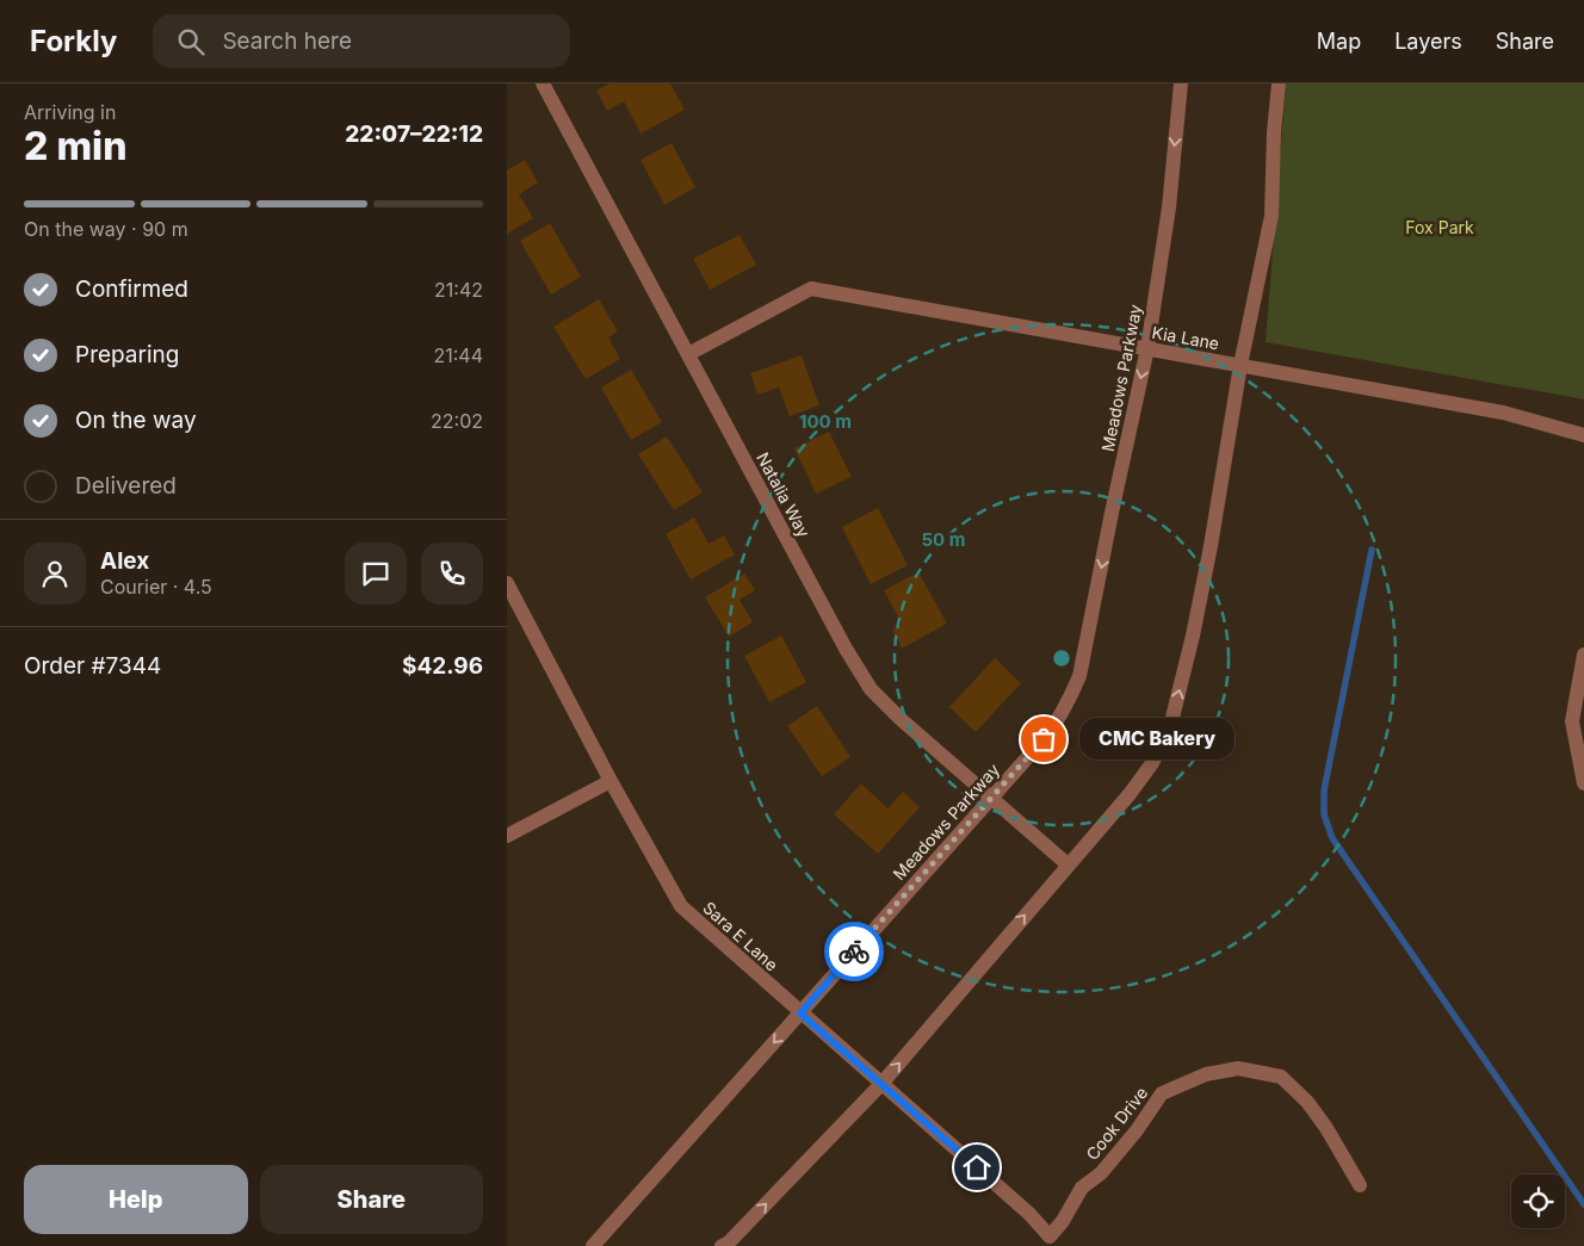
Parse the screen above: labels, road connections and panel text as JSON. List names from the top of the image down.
{
  "streets": {
    "street": [
      "Kia Lane",
      "Meadows Parkway",
      "Natalia Way",
      "Sara E Lane",
      "Cook Drive"
    ]
  },
  "crossings": [
    ["Kia Lane", "Meadows Parkway"],
    ["Kia Lane", "Natalia Way"],
    ["Meadows Parkway", "Natalia Way"],
    ["Meadows Parkway", "Sara E Lane"],
    ["Sara E Lane", "Cook Drive"]
  ],
  "parks": ["Fox Park"],
  "places": ["CMC Bakery"],
  "page": {
    "header": "Forkly",
    "search": "Search here",
    "nav": ["Map", "Layers", "Share"],
    "heading": ["2 min", "Arriving in", "22:07–22:12"],
    "panel": [
      "Alex",
      "Courier · 4.5",
      "Order #7344",
      "$42.96"
    ],
    "bar": "On the way · 90 m",
    "list": [
      ["Confirmed", "21:42"],
      ["Preparing", "21:44"],
      ["On the way", "22:02"],
      "Delivered"
    ],
    "bubble": "CMC Bakery",
    "buttons": ["Help", "Share"]
  },
  "rings": ["100 m", "50 m"]
}
